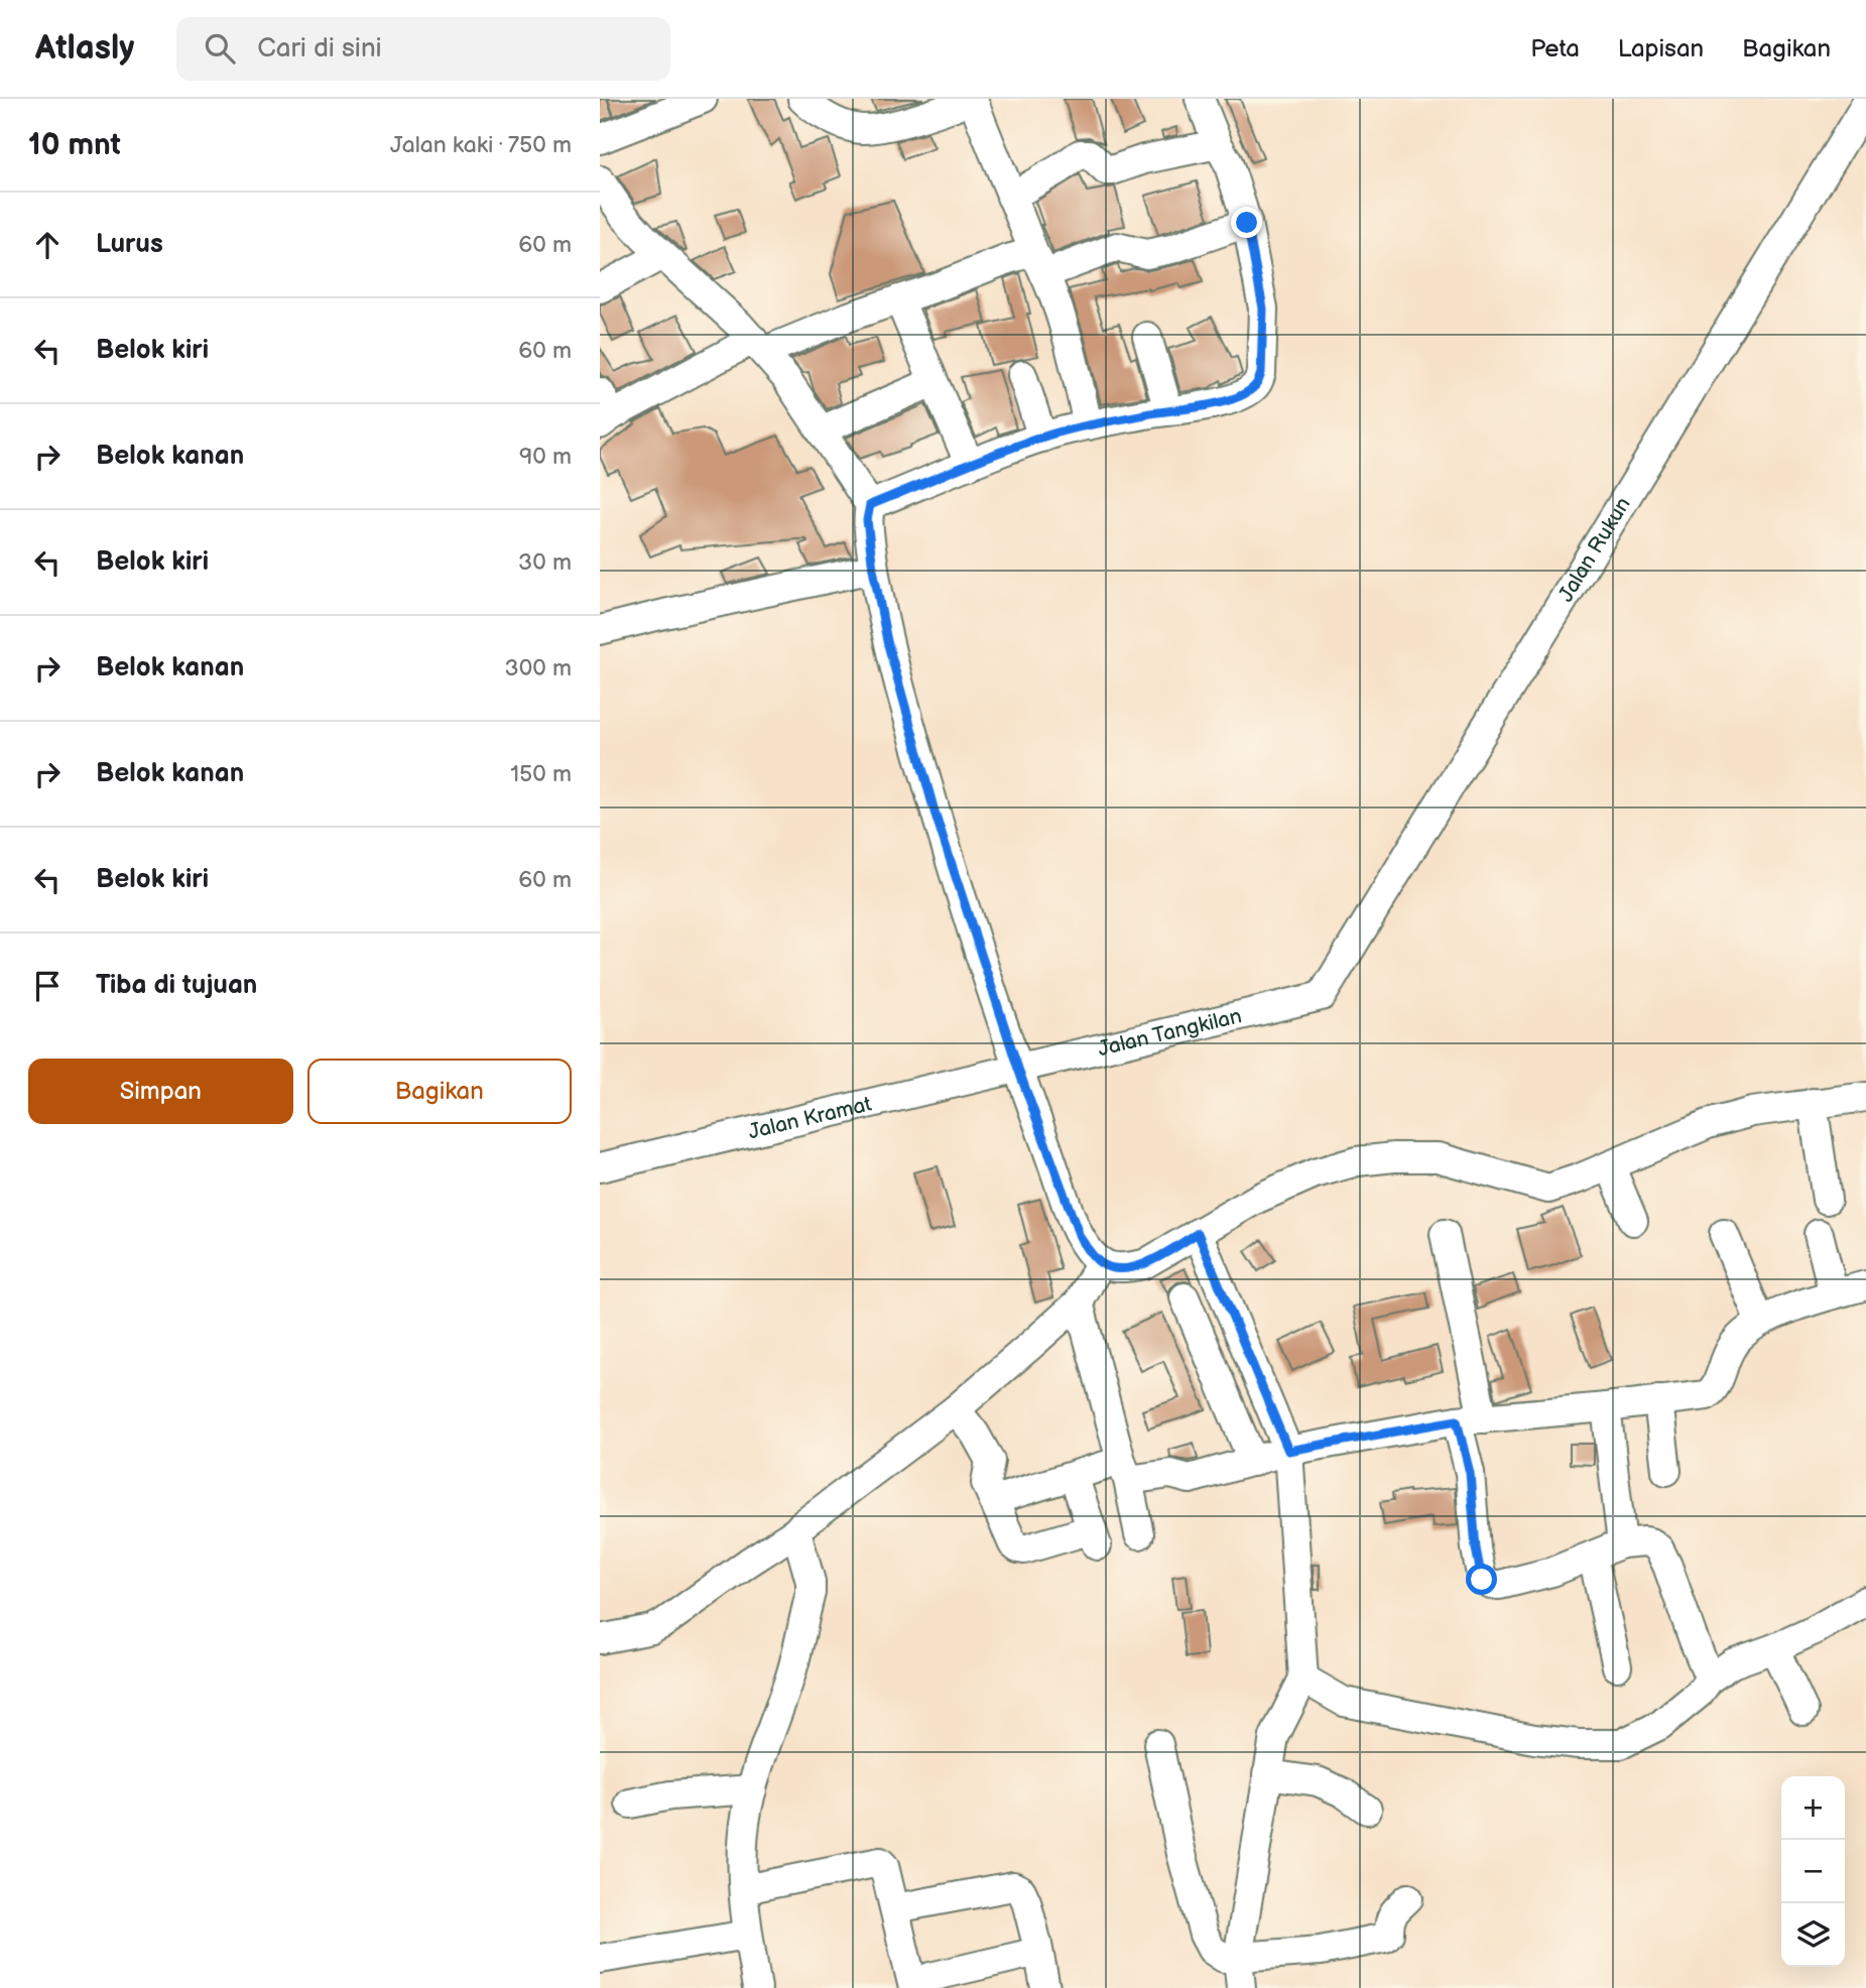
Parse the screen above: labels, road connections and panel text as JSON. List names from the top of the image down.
{
  "streets": {
    "street": ["Jalan Rukun", "Jalan Tangkilan", "Jalan Kramat"]
  },
  "crossings": [
    ["Jalan Rukun", "Jalan Tangkilan"],
    ["Jalan Tangkilan", "Jalan Kramat"]
  ],
  "page": {
    "header": "Atlasly",
    "search": "Cari di sini",
    "nav": ["Peta", "Lapisan", "Bagikan"],
    "heading": ["10 mnt", "Jalan kaki · 750 m"],
    "list": [
      ["Lurus", "60 m"],
      ["Belok kiri", "60 m"],
      ["Belok kanan", "90 m"],
      ["Belok kiri", "30 m"],
      ["Belok kanan", "300 m"],
      ["Belok kanan", "150 m"],
      ["Belok kiri", "60 m"],
      "Tiba di tujuan"
    ],
    "buttons": ["Simpan", "Bagikan"],
    "map_buttons": ["+", "−"]
  }
}
